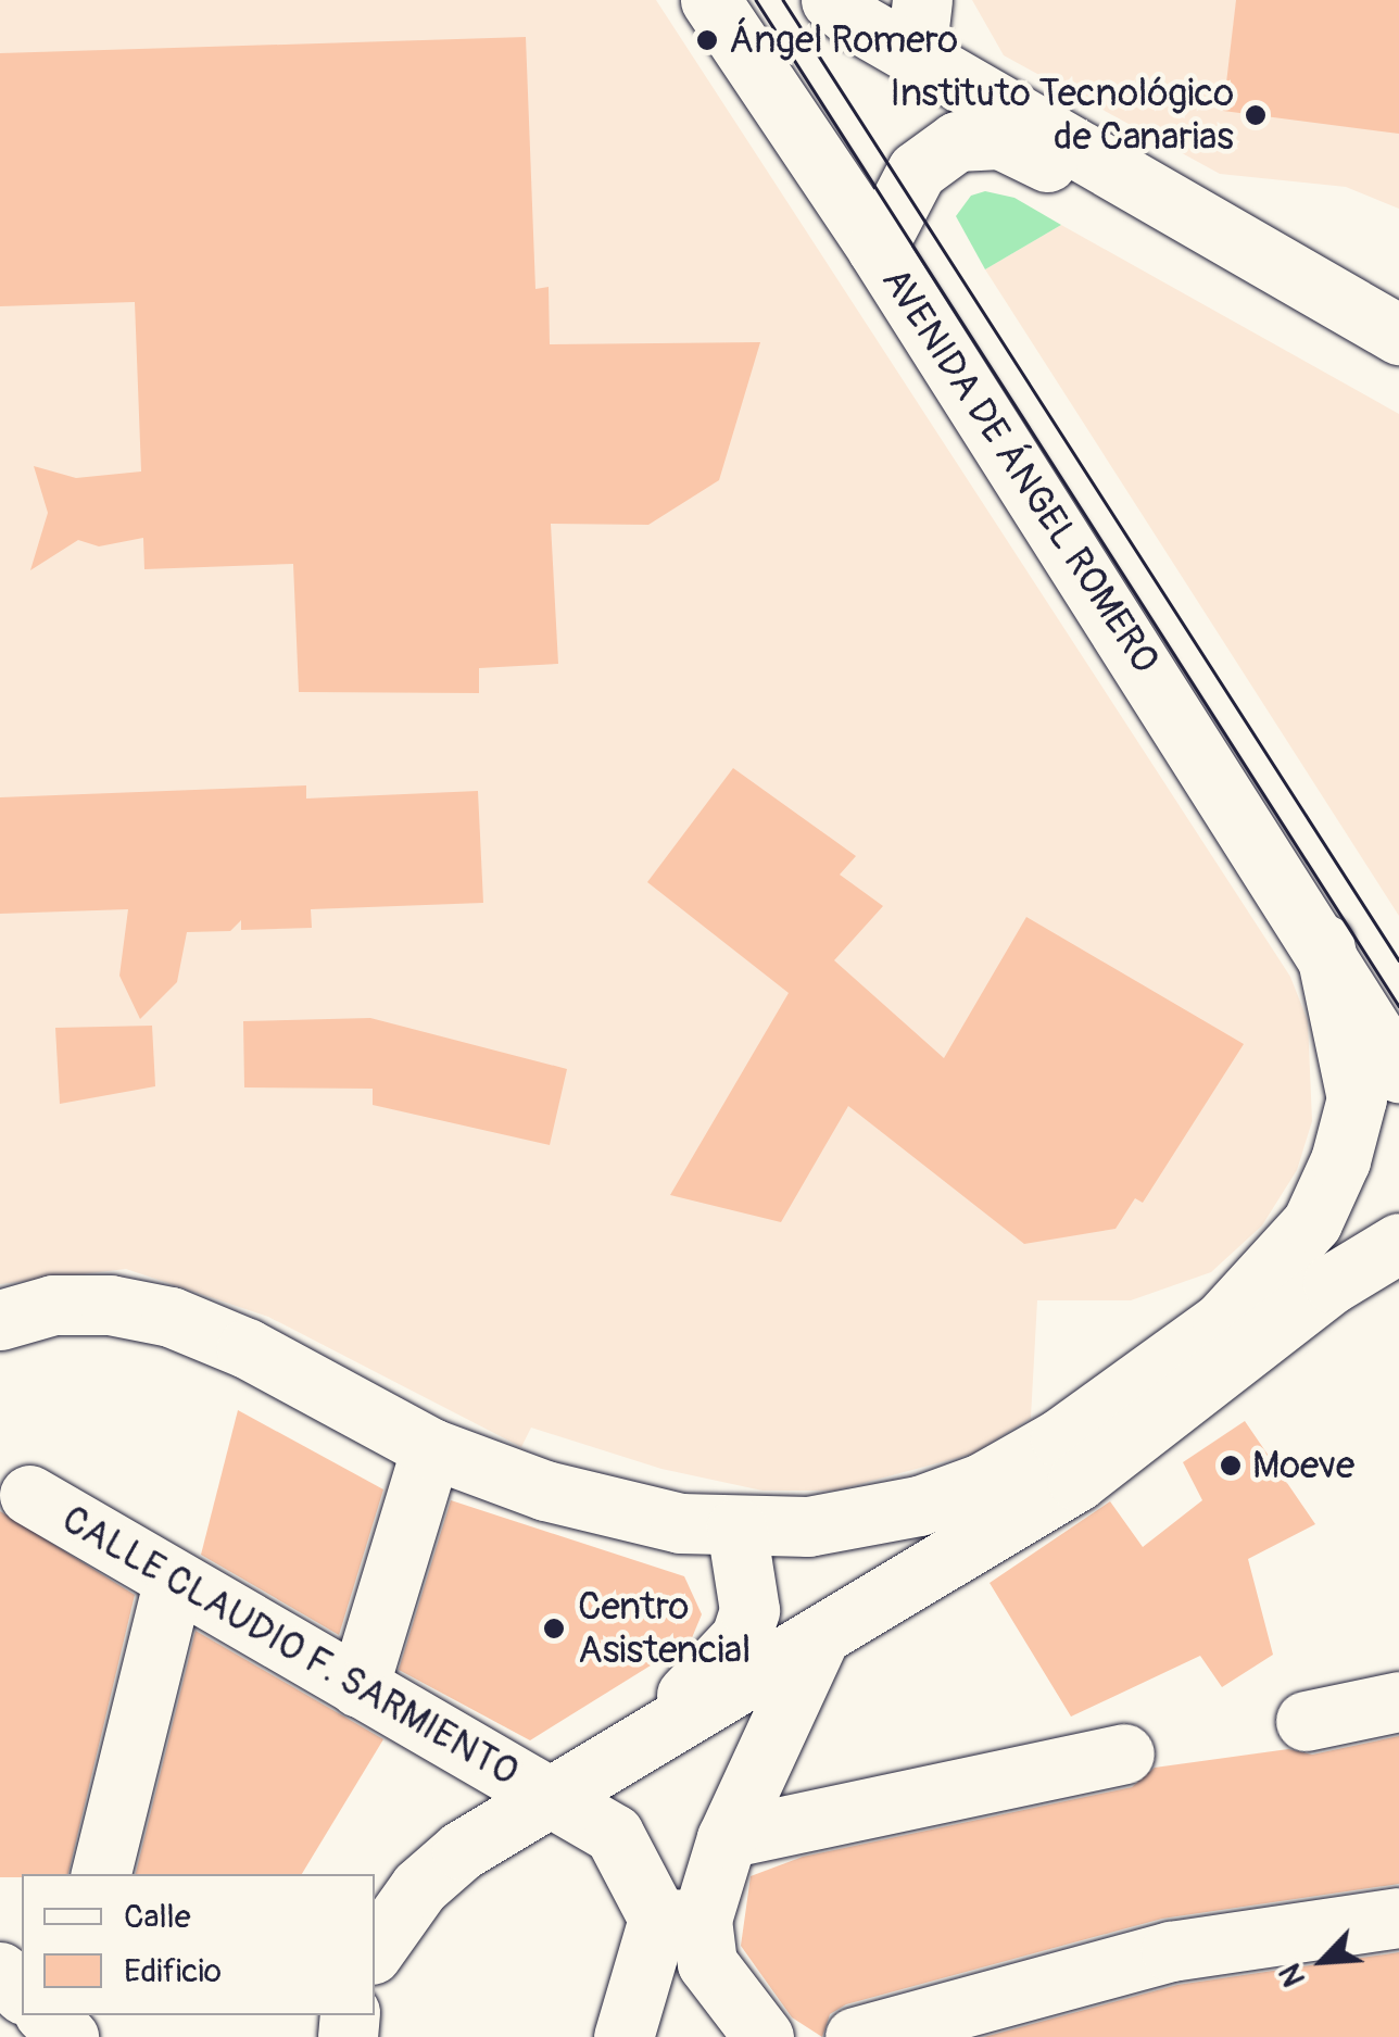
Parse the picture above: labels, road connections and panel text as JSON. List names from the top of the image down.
{
  "streets": {
    "main road": ["AVENIDA DE ÁNGEL ROMERO", "CALLE CLAUDIO F. SARMIENTO"]
  },
  "places": [
    "Ángel Romero",
    "Instituto Tecnológico de Canarias",
    "Moeve",
    "Centro Asistencial"
  ],
  "legend": ["Calle", "Edificio"],
  "north": "bottom left"
}
